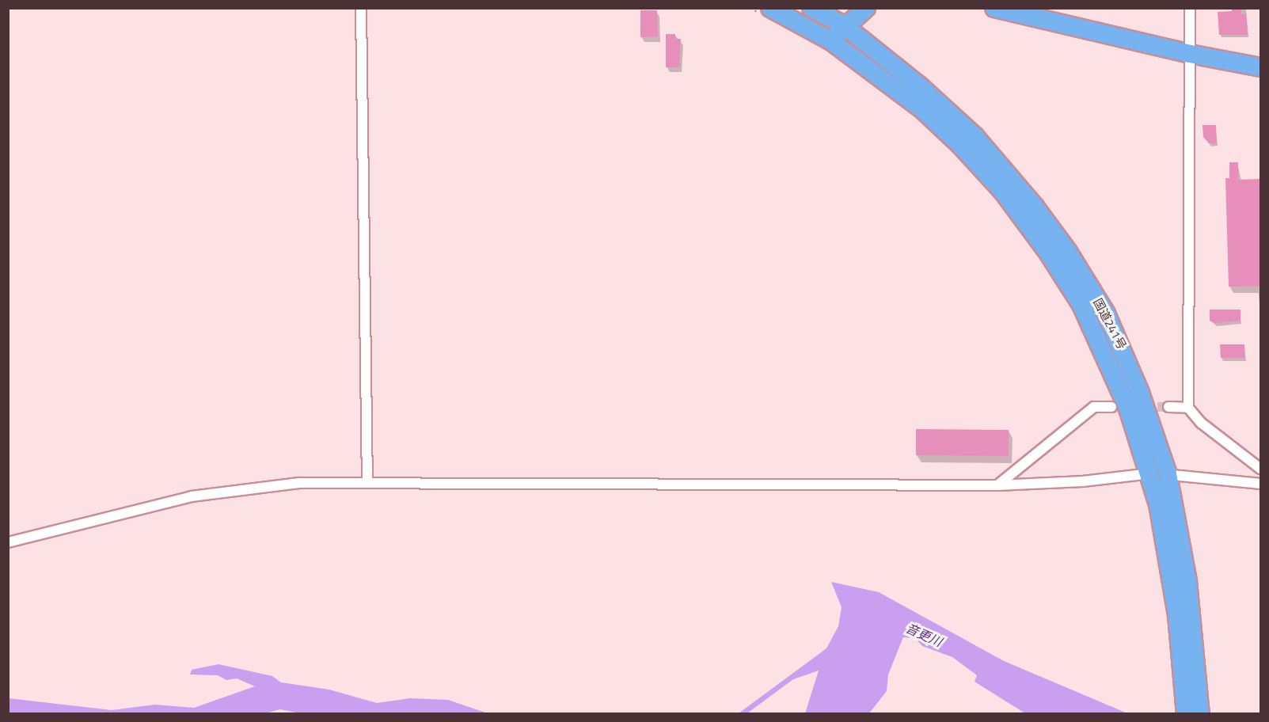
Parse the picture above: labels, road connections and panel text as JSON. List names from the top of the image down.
{
  "streets": {
    "highway": ["国道241号"]
  },
  "water": ["音更川"]
}
